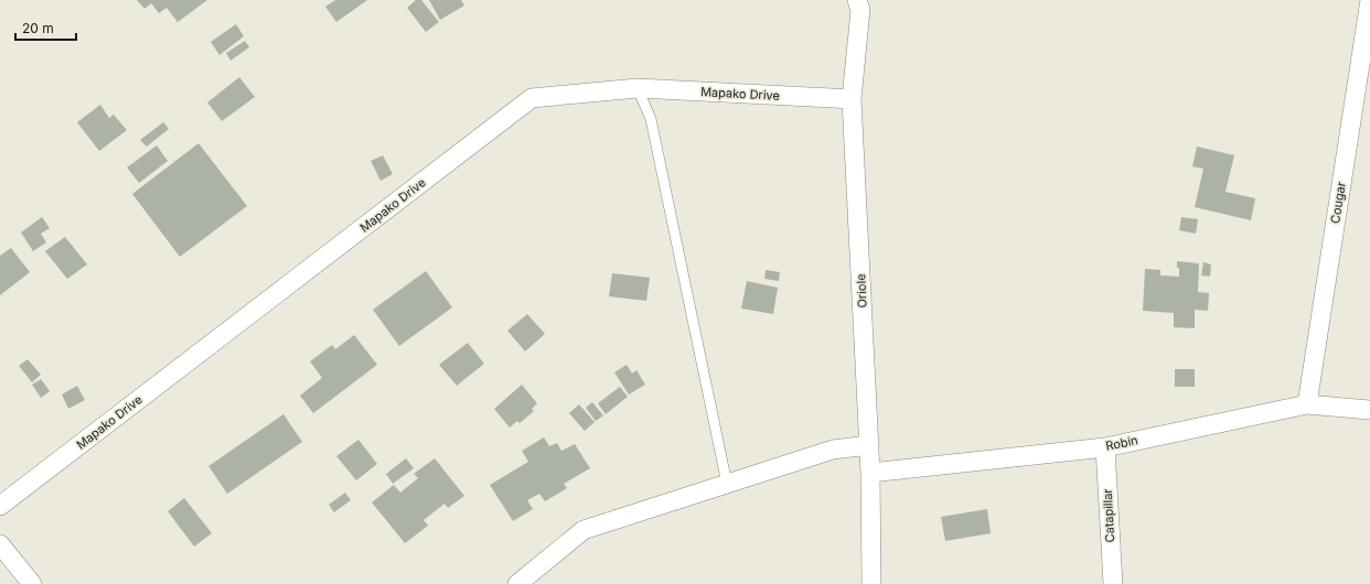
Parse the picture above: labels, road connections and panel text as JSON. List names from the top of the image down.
{
  "streets": {
    "street": [
      "Mapako Drive",
      "Cougar",
      "Oriole",
      "Robin",
      "Catapillar"
    ]
  },
  "crossings": [
    ["Mapako Drive", "Oriole"],
    ["Cougar", "Robin"],
    ["Oriole", "Robin"],
    ["Robin", "Catapillar"]
  ],
  "scale_bar": "20 m"
}
